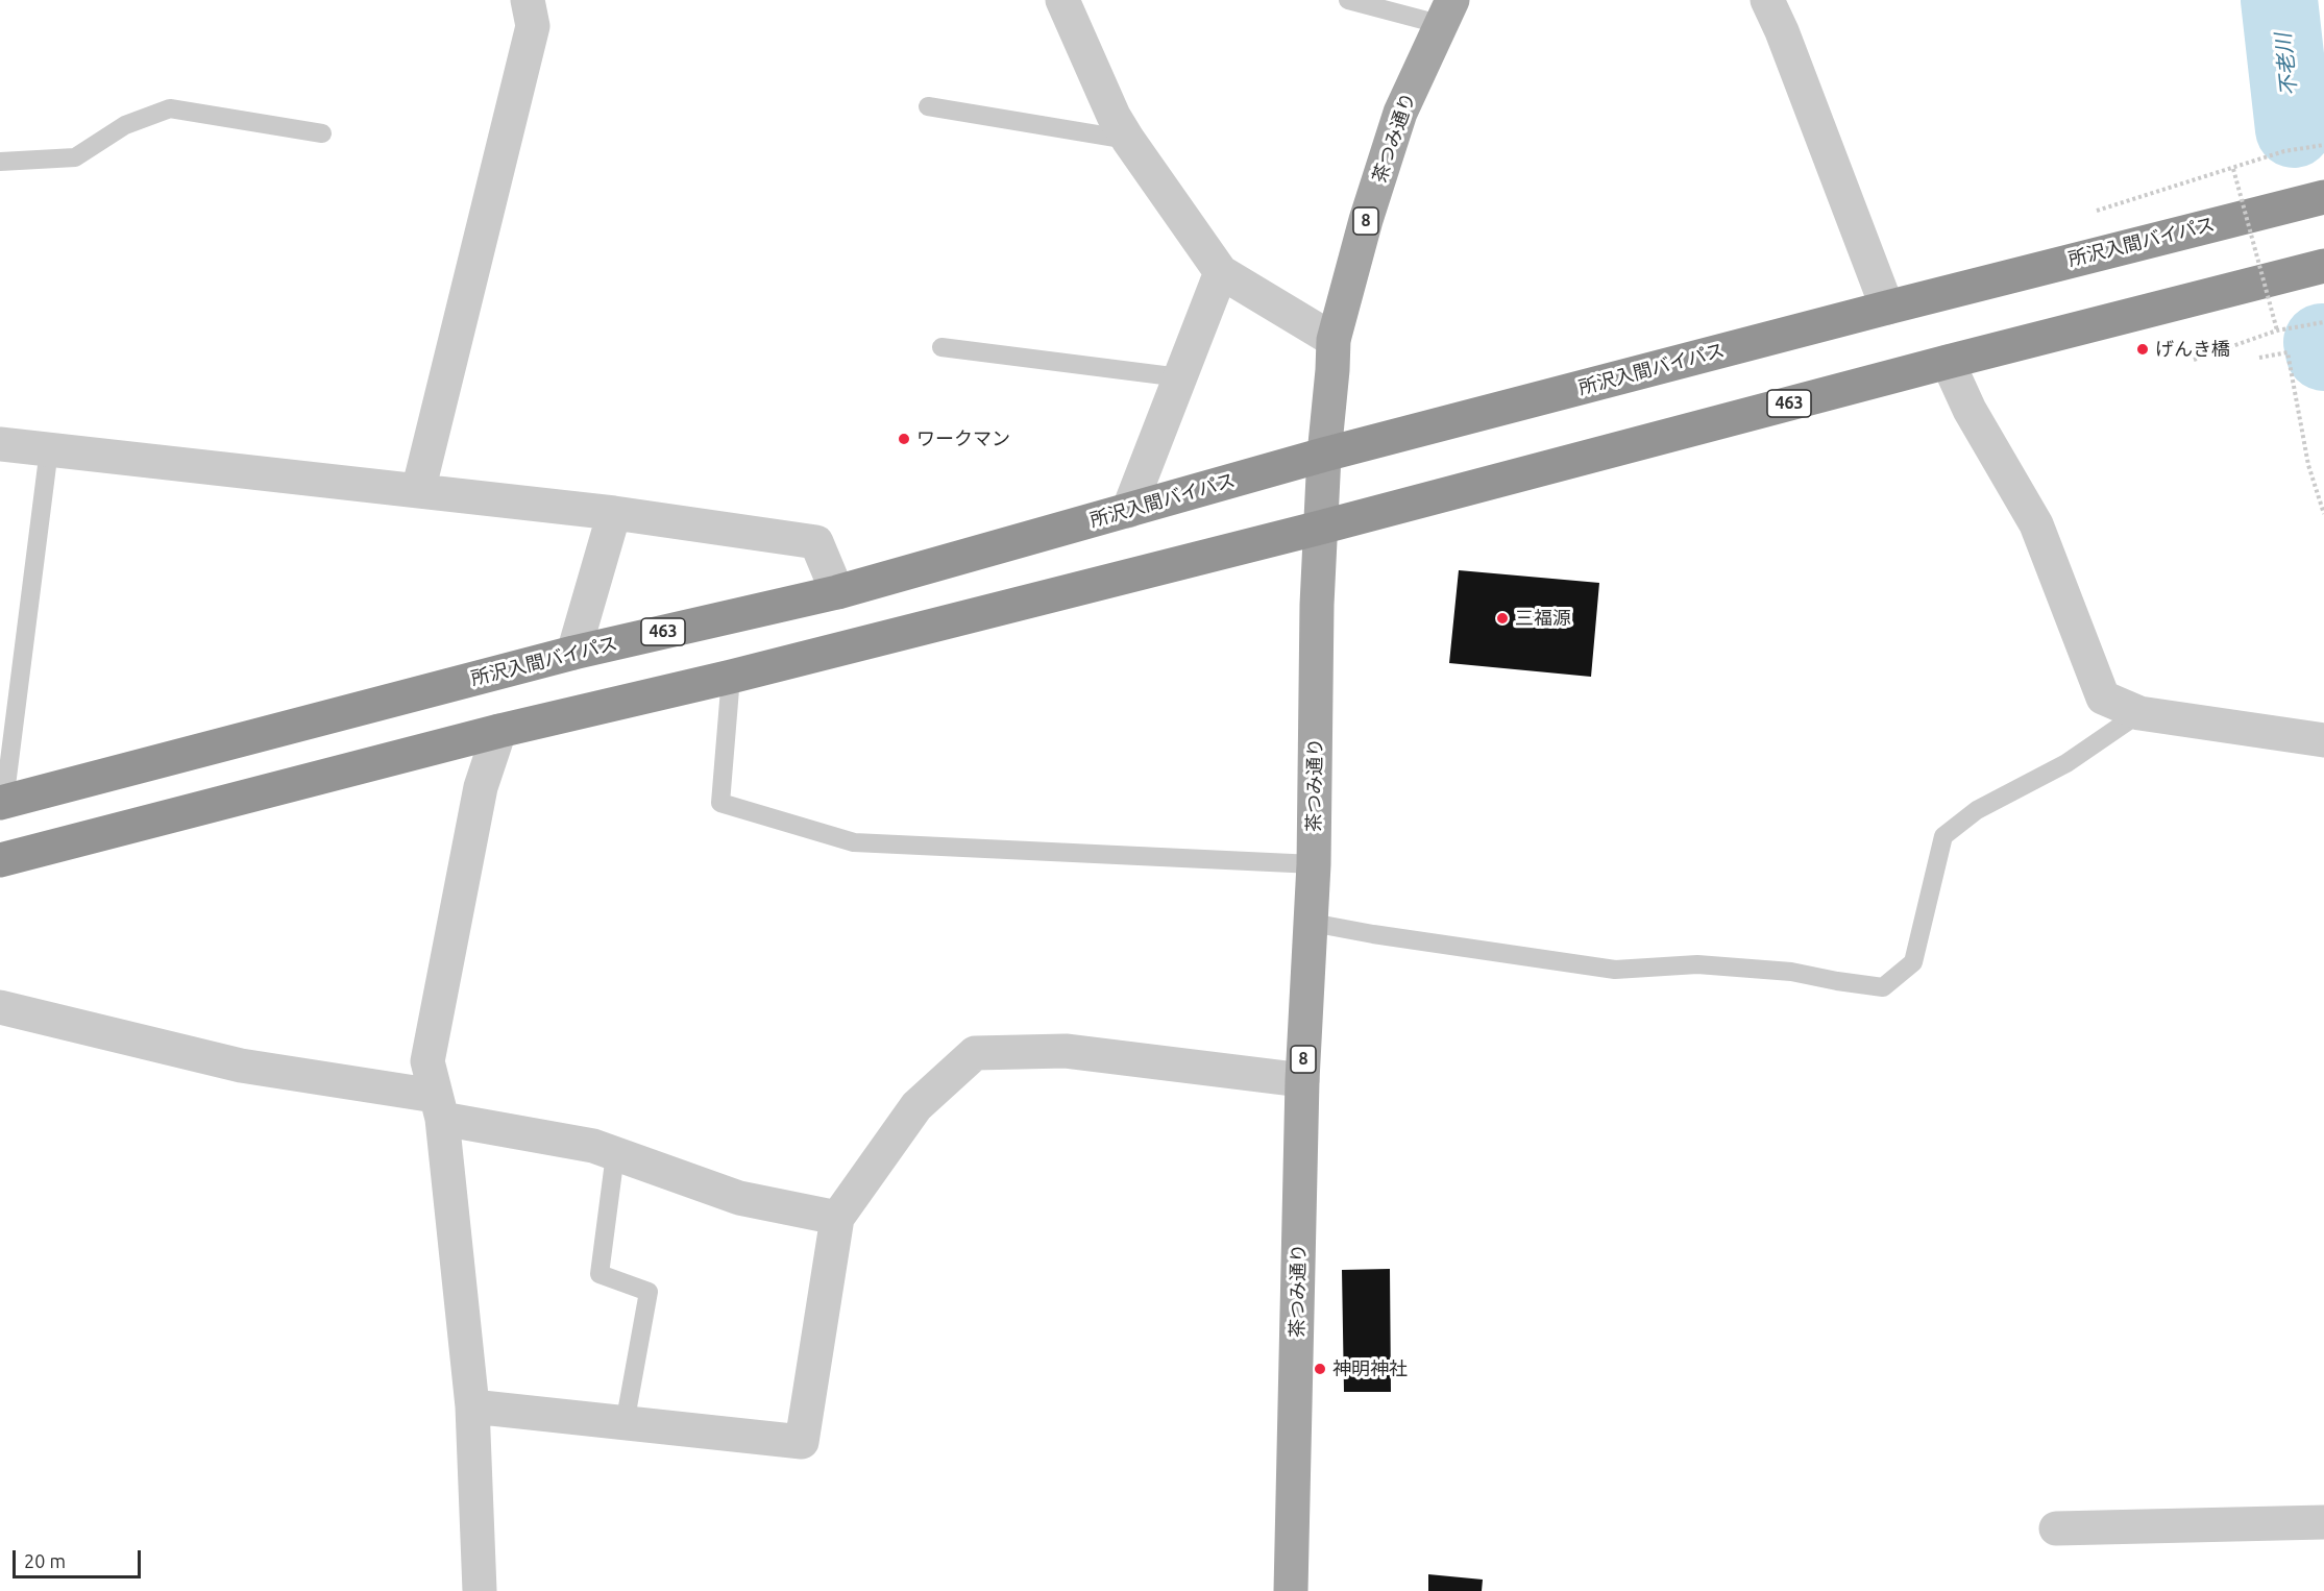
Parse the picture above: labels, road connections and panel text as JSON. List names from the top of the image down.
{
  "streets": {
    "highway": ["所沢入間バイパス", "463"],
    "main road": ["茶つみ通り", "8"]
  },
  "crossings": [
    ["茶つみ通り", "所沢入間バイパス"],
    ["茶つみ通り", "463"]
  ],
  "water": ["不老川"],
  "places": [
    "げんき橋",
    "ワークマン",
    "三福源",
    "神明神社"
  ],
  "scale_bar": "20 m"
}
